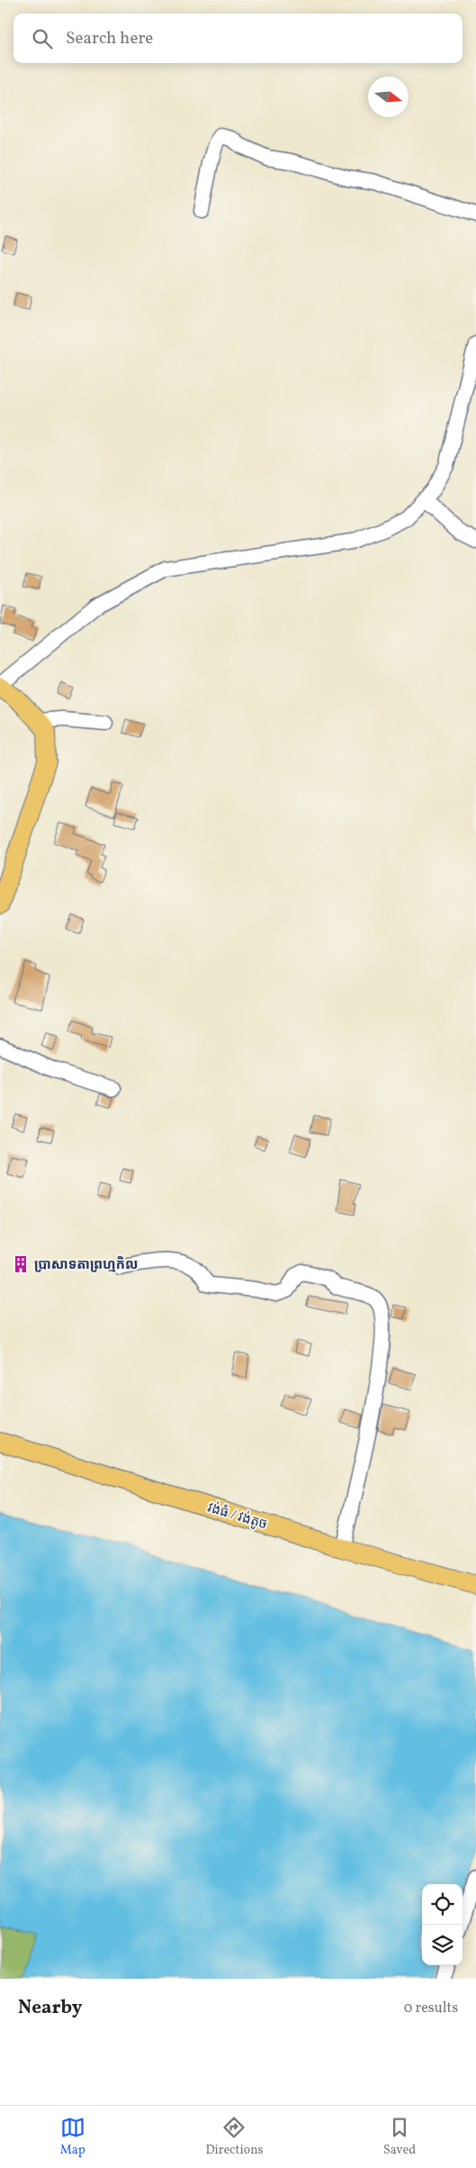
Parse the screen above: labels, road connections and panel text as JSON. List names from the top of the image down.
{
  "streets": {
    "main road": ["វង់ធំ / វង់តូច"]
  },
  "places": {
    "building": ["ប្រាសាទតាព្រហ្មកិល"]
  },
  "north": "right",
  "page": {
    "search": "Search here",
    "heading": ["Nearby", "0 results"],
    "nav": ["Map", "Directions", "Saved"]
  }
}
